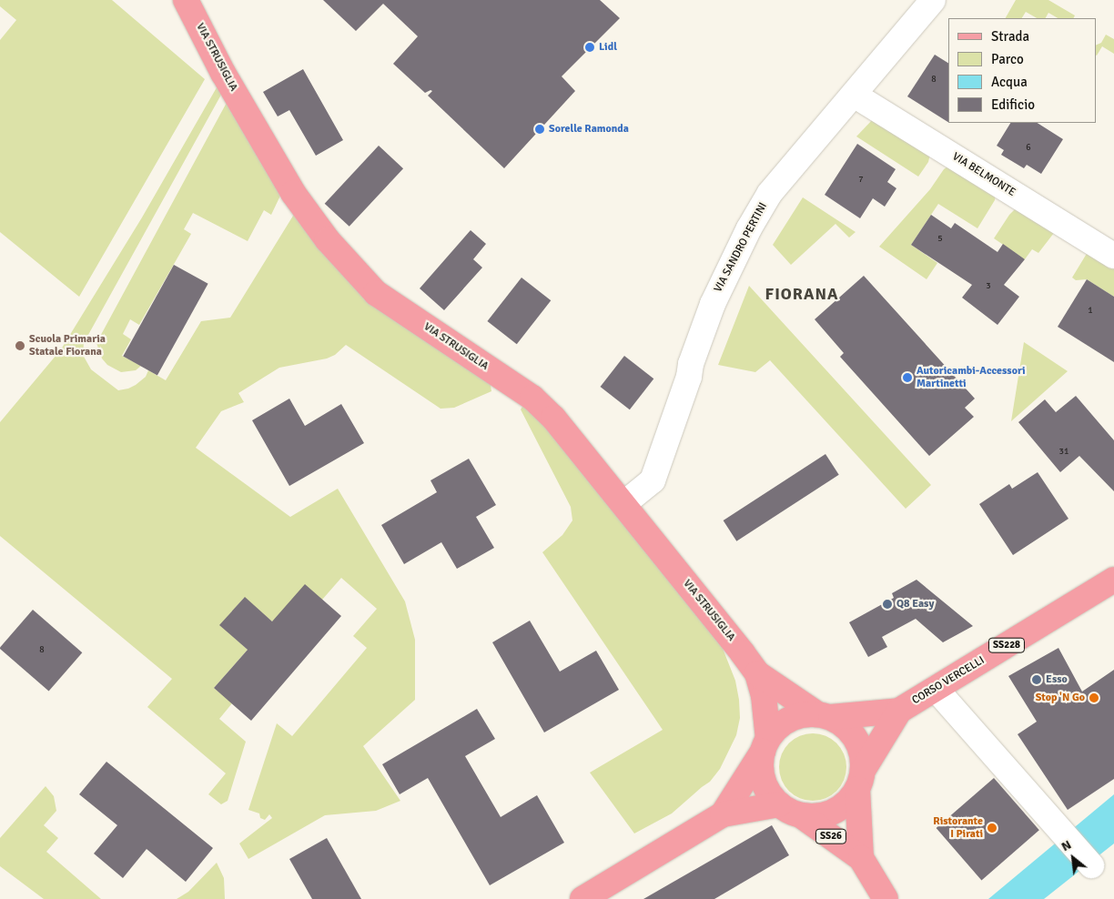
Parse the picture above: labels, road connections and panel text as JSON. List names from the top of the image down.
{
  "streets": {
    "main road": [
      "VIA STRUSIGLIA",
      "SS228",
      "CORSO VERCELLI",
      "SS26"
    ],
    "street": ["VIA BELMONTE", "VIA SANDRO PERTINI"]
  },
  "crossings": [
    ["VIA STRUSIGLIA", "VIA SANDRO PERTINI"],
    ["VIA STRUSIGLIA", "CORSO VERCELLI"],
    ["VIA STRUSIGLIA", "SS26"],
    ["VIA BELMONTE", "VIA SANDRO PERTINI"],
    ["CORSO VERCELLI", "SS26"]
  ],
  "districts": ["FIORANA"],
  "places": [
    "Lidl",
    "Sorelle Ramonda",
    "Scuola Primaria Statale Fiorana",
    "Autoricambi-Accessori Martinetti",
    "Q8 Easy",
    "Esso",
    "Stop 'N Go",
    "Ristorante I Pirati"
  ],
  "house_numbers": [
    "8",
    "6",
    "7",
    "5",
    "3",
    "1",
    "31",
    "8"
  ],
  "legend": [
    "Strada",
    "Parco",
    "Acqua",
    "Edificio"
  ],
  "north": "top left"
}
